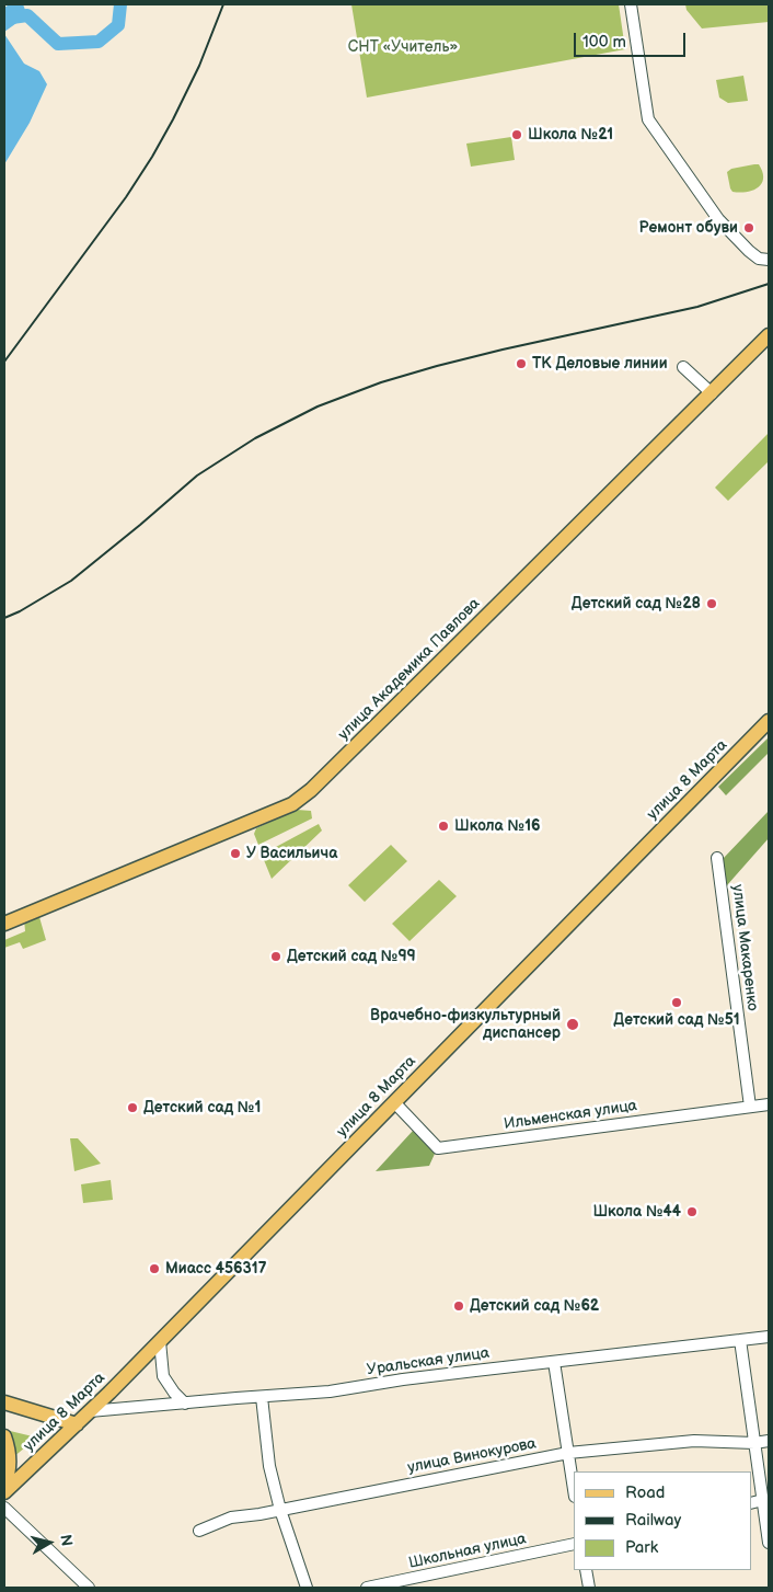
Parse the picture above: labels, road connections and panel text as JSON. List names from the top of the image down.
{
  "streets": {
    "main road": ["улица Академика Павлова", "улица 8 Марта"],
    "street": [
      "улица Макаренко",
      "Ильменская улица",
      "Уральская улица",
      "улица Винокурова",
      "Школьная улица"
    ]
  },
  "crossings": [
    ["улица 8 Марта", "Ильменская улица"],
    ["улица 8 Марта", "Уральская улица"],
    ["улица Макаренко", "Ильменская улица"]
  ],
  "parks": ["СНТ «Учитель»"],
  "places": [
    "Школа №21",
    "Ремонт обуви",
    "ТК Деловые линии",
    "Детский сад №28",
    "Школа №16",
    "У Васильича",
    "Детский сад №99",
    "Детский сад №51",
    "Врачебно-физкультурный диспансер",
    "Детский сад №1",
    "Школа №44",
    "Миасс 456317",
    "Детский сад №62"
  ],
  "legend": ["Road", "Railway", "Park"],
  "scale_bar": "100 m",
  "north": "right"
}
